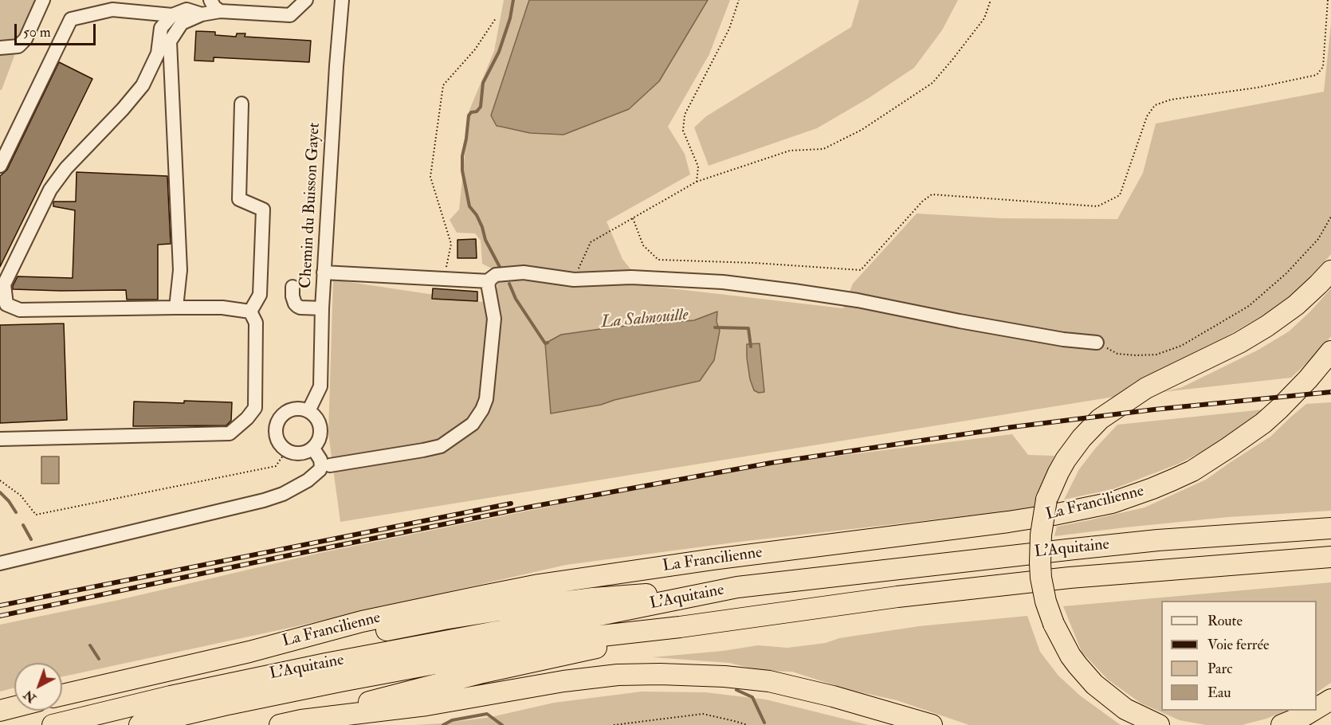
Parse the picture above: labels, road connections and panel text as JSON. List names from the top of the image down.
{
  "streets": {
    "highway": ["La Francilienne", "L'Aquitaine"],
    "street": ["Chemin du Buisson Gayet"]
  },
  "water": ["La Salmouille"],
  "legend": [
    "Route",
    "Voie ferrée",
    "Parc",
    "Eau"
  ],
  "scale_bar": "50 m",
  "north": "bottom left"
}
